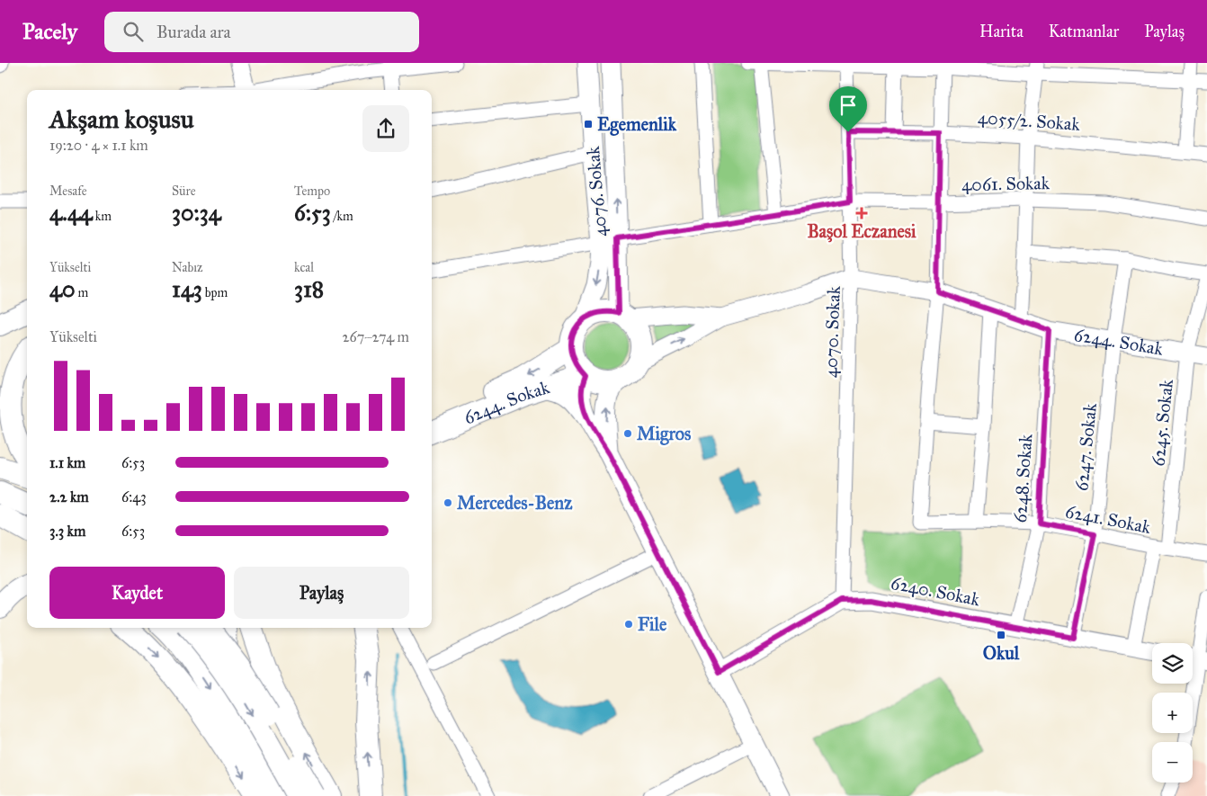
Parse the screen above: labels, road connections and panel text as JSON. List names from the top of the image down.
{
  "streets": {
    "main road": ["4076. Sokak", "6244. Sokak"],
    "street": [
      "4055/2. Sokak",
      "4061. Sokak",
      "4070. Sokak",
      "6245. Sokak",
      "6247. Sokak",
      "6248. Sokak",
      "6241. Sokak",
      "6240. Sokak"
    ]
  },
  "crossings": [
    ["4055/2. Sokak", "4070. Sokak"],
    ["4061. Sokak", "4076. Sokak"],
    ["4061. Sokak", "4070. Sokak"],
    ["4076. Sokak", "6244. Sokak"],
    ["4070. Sokak", "6244. Sokak"],
    ["4070. Sokak", "6240. Sokak"],
    ["6244. Sokak", "6245. Sokak"],
    ["6244. Sokak", "6247. Sokak"],
    ["6244. Sokak", "6248. Sokak"],
    ["6245. Sokak", "6241. Sokak"],
    ["6247. Sokak", "6241. Sokak"],
    ["6247. Sokak", "6240. Sokak"],
    ["6248. Sokak", "6241. Sokak"],
    ["6248. Sokak", "6240. Sokak"]
  ],
  "places": {
    "transit": ["Egemenlik", "Okul"],
    "health": ["Başol Eczanesi"],
    "other": ["Migros", "Mercedes-Benz", "File"]
  },
  "page": {
    "header": "Pacely",
    "search": "Burada ara",
    "nav": ["Harita", "Katmanlar", "Paylaş"],
    "heading": ["Akşam koşusu", "19:20 · 4 × 1.1 km"],
    "stats": [
      ["Mesafe", "4.44 km"],
      ["Süre", "30:34"],
      ["Tempo", "6:53 /km"],
      ["Yükselti", "40 m"],
      ["Nabız", "143 bpm"],
      ["kcal", "318"]
    ],
    "chart": ["Yükselti", "267–274 m"],
    "list": [
      {
        "name": "1.1 km",
        "note": "6:53"
      },
      {
        "name": "2.2 km",
        "note": "6:43"
      },
      {
        "name": "3.3 km",
        "note": "6:53"
      }
    ],
    "buttons": ["Kaydet", "Paylaş"],
    "map_buttons": ["+", "−"]
  }
}
